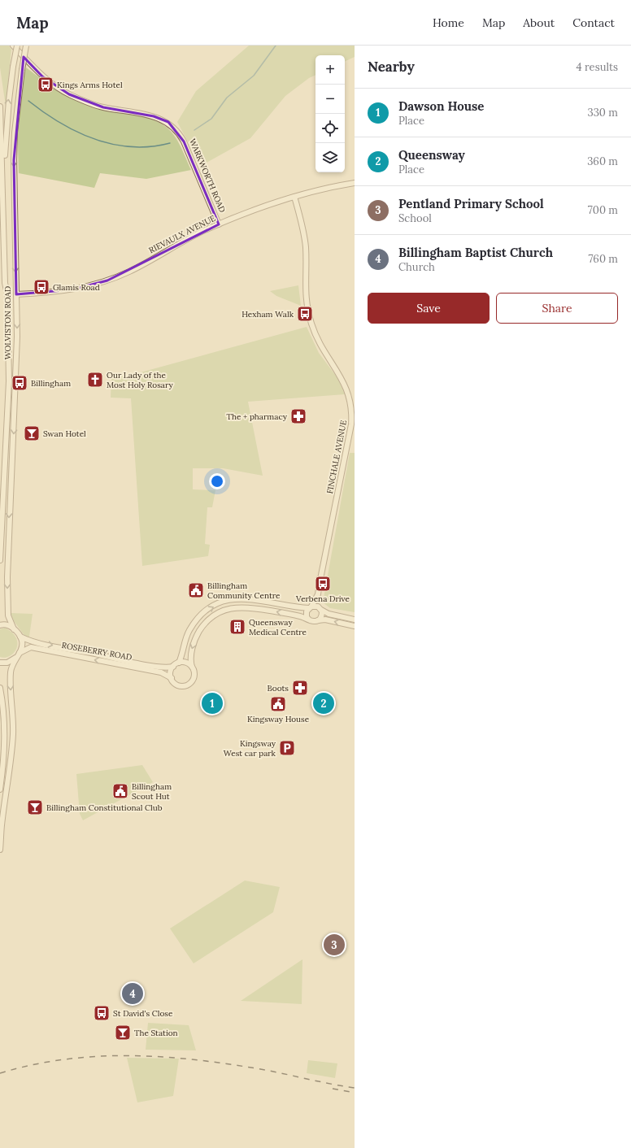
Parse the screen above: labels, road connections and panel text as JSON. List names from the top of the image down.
{
  "streets": {
    "street": [
      "WARKWORTH ROAD",
      "RIEVAULX AVENUE",
      "WOLVISTON ROAD",
      "FINCHALE AVENUE",
      "ROSEBERRY ROAD"
    ]
  },
  "crossings": [
    ["WARKWORTH ROAD", "RIEVAULX AVENUE"],
    ["RIEVAULX AVENUE", "WOLVISTON ROAD"],
    ["RIEVAULX AVENUE", "FINCHALE AVENUE"],
    ["WOLVISTON ROAD", "ROSEBERRY ROAD"]
  ],
  "places": {
    "bus stop": [
      "Kings Arms Hotel",
      "Glamis Road",
      "Hexham Walk",
      "Billingham",
      "Verbena Drive",
      "St David's Close"
    ],
    "church": ["Our Lady of the Most Holy Rosary"],
    "pharmacy": ["The + pharmacy", "Boots"],
    "bar": ["Swan Hotel", "Billingham Constitutional Club", "The Station"],
    "public building": ["Billingham Community Centre", "Kingsway House", "Billingham Scout Hut"],
    "building": ["Queensway Medical Centre"],
    "parking": ["Kingsway West car park"]
  },
  "page": {
    "header": "Map",
    "nav": [
      "Home",
      "Map",
      "About",
      "Contact"
    ],
    "heading": ["Nearby", "4 results"],
    "map_buttons": ["+", "−"],
    "list": [
      {
        "mark": "1",
        "name": "Dawson House",
        "note": "Place",
        "value": "330 m"
      },
      {
        "mark": "2",
        "name": "Queensway",
        "note": "Place",
        "value": "360 m"
      },
      {
        "mark": "3",
        "name": "Pentland Primary School",
        "note": "School",
        "value": "700 m"
      },
      {
        "mark": "4",
        "name": "Billingham Baptist Church",
        "note": "Church",
        "value": "760 m"
      }
    ],
    "buttons": ["Save", "Share"],
    "pins": [
      "1",
      "2",
      "3",
      "4"
    ]
  }
}
